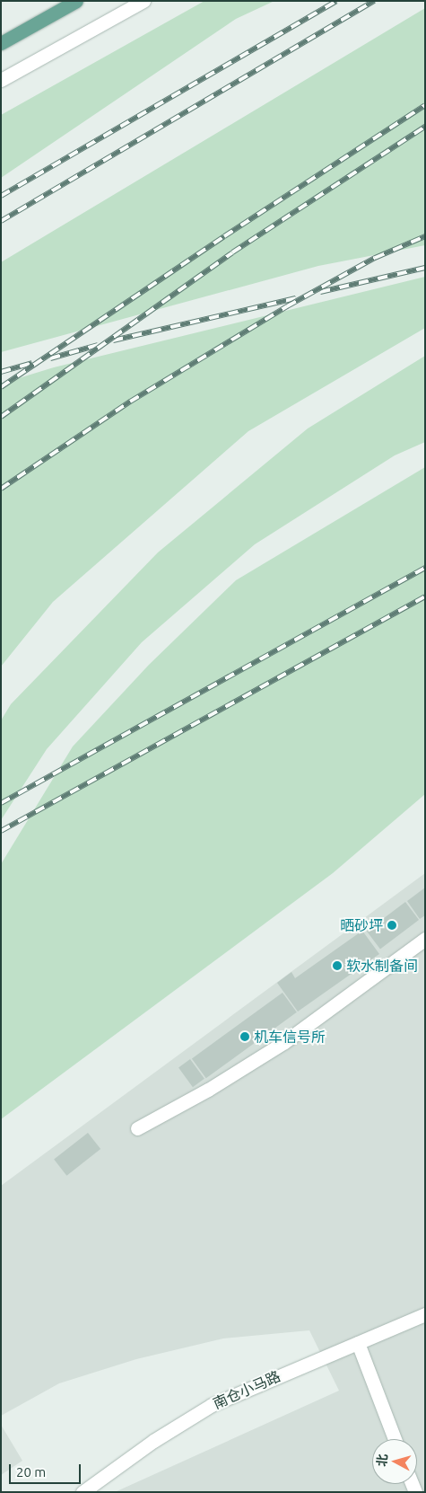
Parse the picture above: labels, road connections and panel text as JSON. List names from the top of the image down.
{
  "streets": {
    "street": ["南仓小马路"]
  },
  "places": ["晒砂坪", "软水制备间", "机车信号所"],
  "scale_bar": "20 m",
  "north": "left"
}
